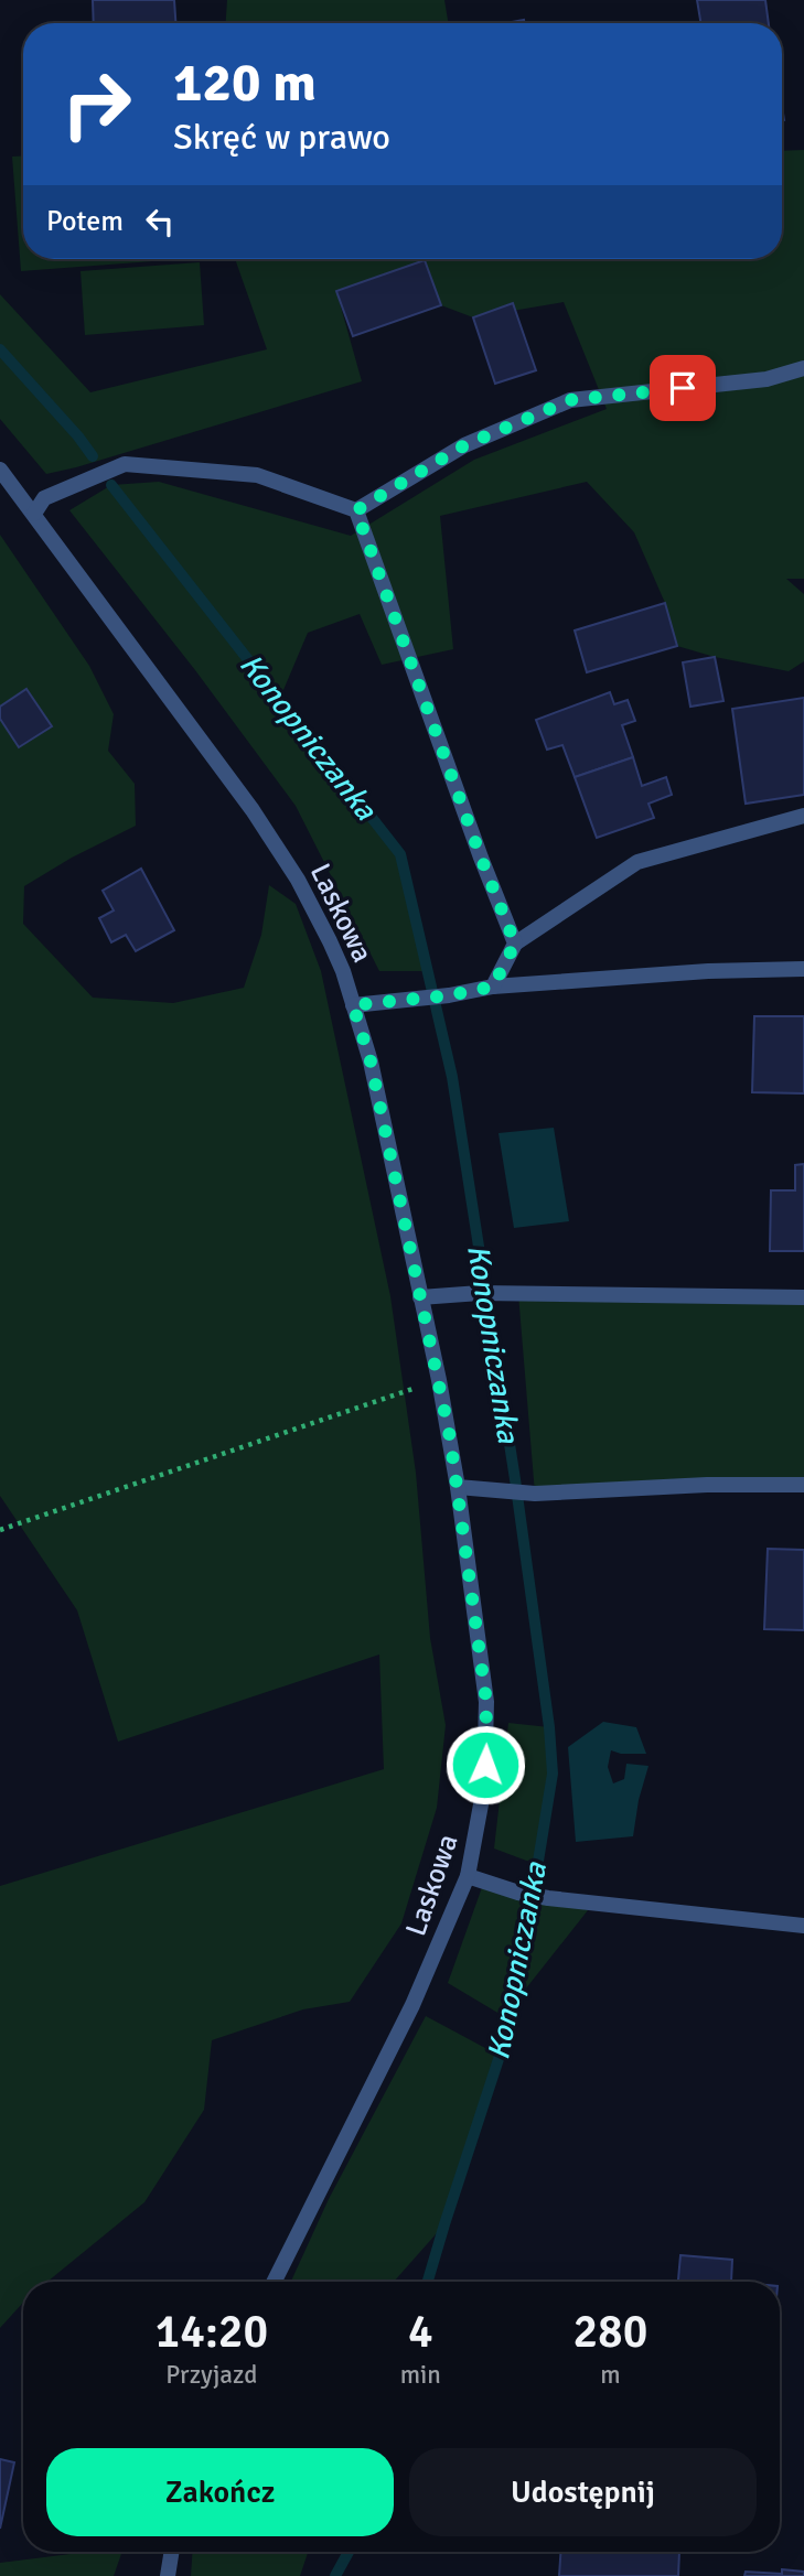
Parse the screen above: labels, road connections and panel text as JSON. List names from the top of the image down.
{
  "streets": {
    "street": ["Laskowa"]
  },
  "water": ["Konopniczanka"],
  "page": {
    "turn": ["120 m", "Skręć w prawo"],
    "then": "Potem",
    "eta": [
      "14:20",
      "Przyjazd",
      "4",
      "min",
      "280",
      "m"
    ],
    "buttons": ["Zakończ", "Udostępnij"]
  }
}
